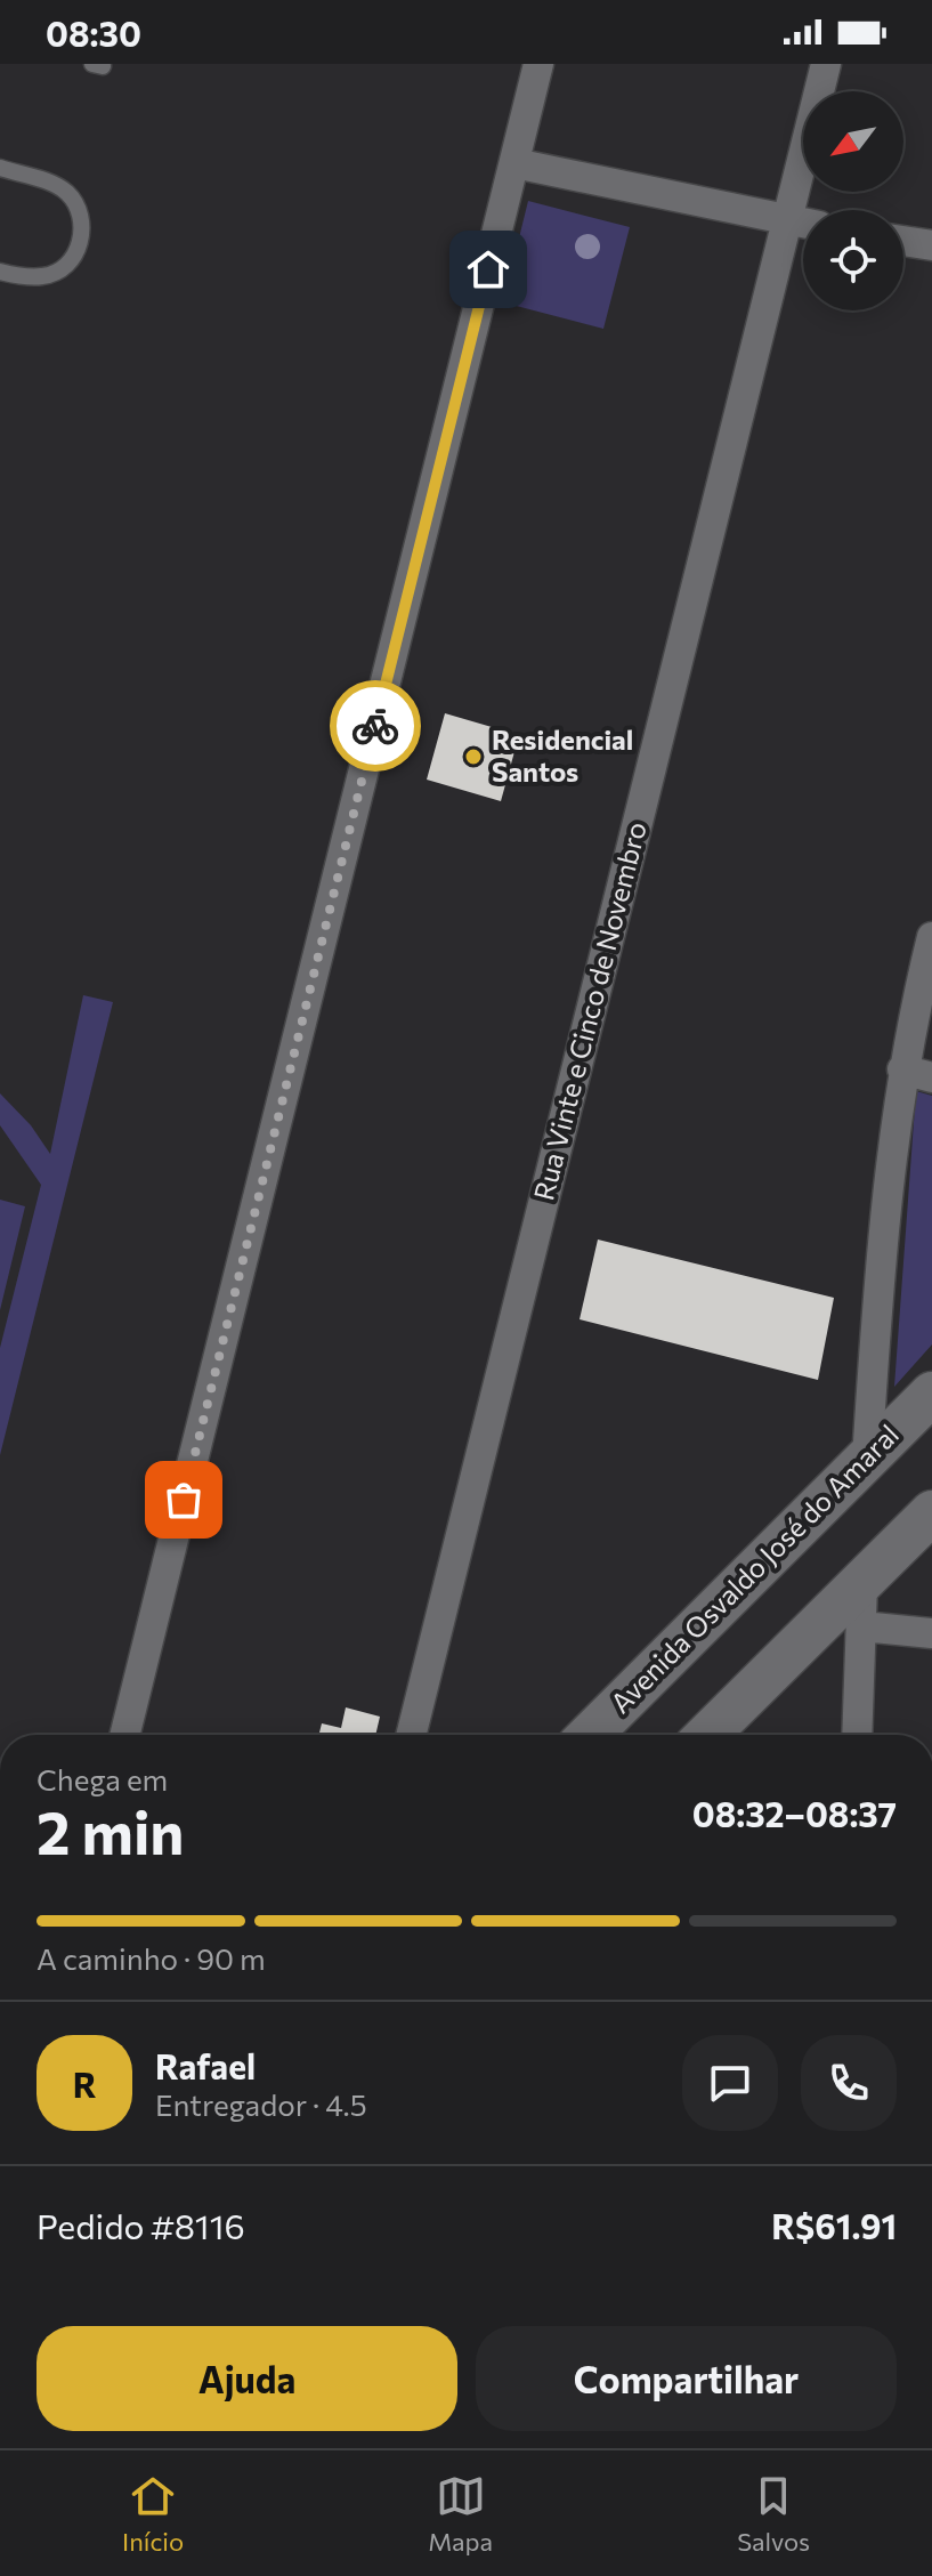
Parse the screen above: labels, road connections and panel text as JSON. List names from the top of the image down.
{
  "streets": {
    "main road": ["Avenida Osvaldo José do Amaral"],
    "street": ["Rua Vinte e Cinco de Novembro"]
  },
  "places": ["Residencial Santos"],
  "north": "bottom left",
  "page": {
    "status": "08:30",
    "heading": ["2 min", "Chega em", "08:32–08:37"],
    "panel": [
      "Rafael",
      "Entregador · 4.5",
      "Pedido #8116",
      "R$61.91"
    ],
    "bar": "A caminho · 90 m",
    "round": "R",
    "buttons": ["Ajuda", "Compartilhar"],
    "tabs": ["Início", "Mapa", "Salvos"]
  }
}
